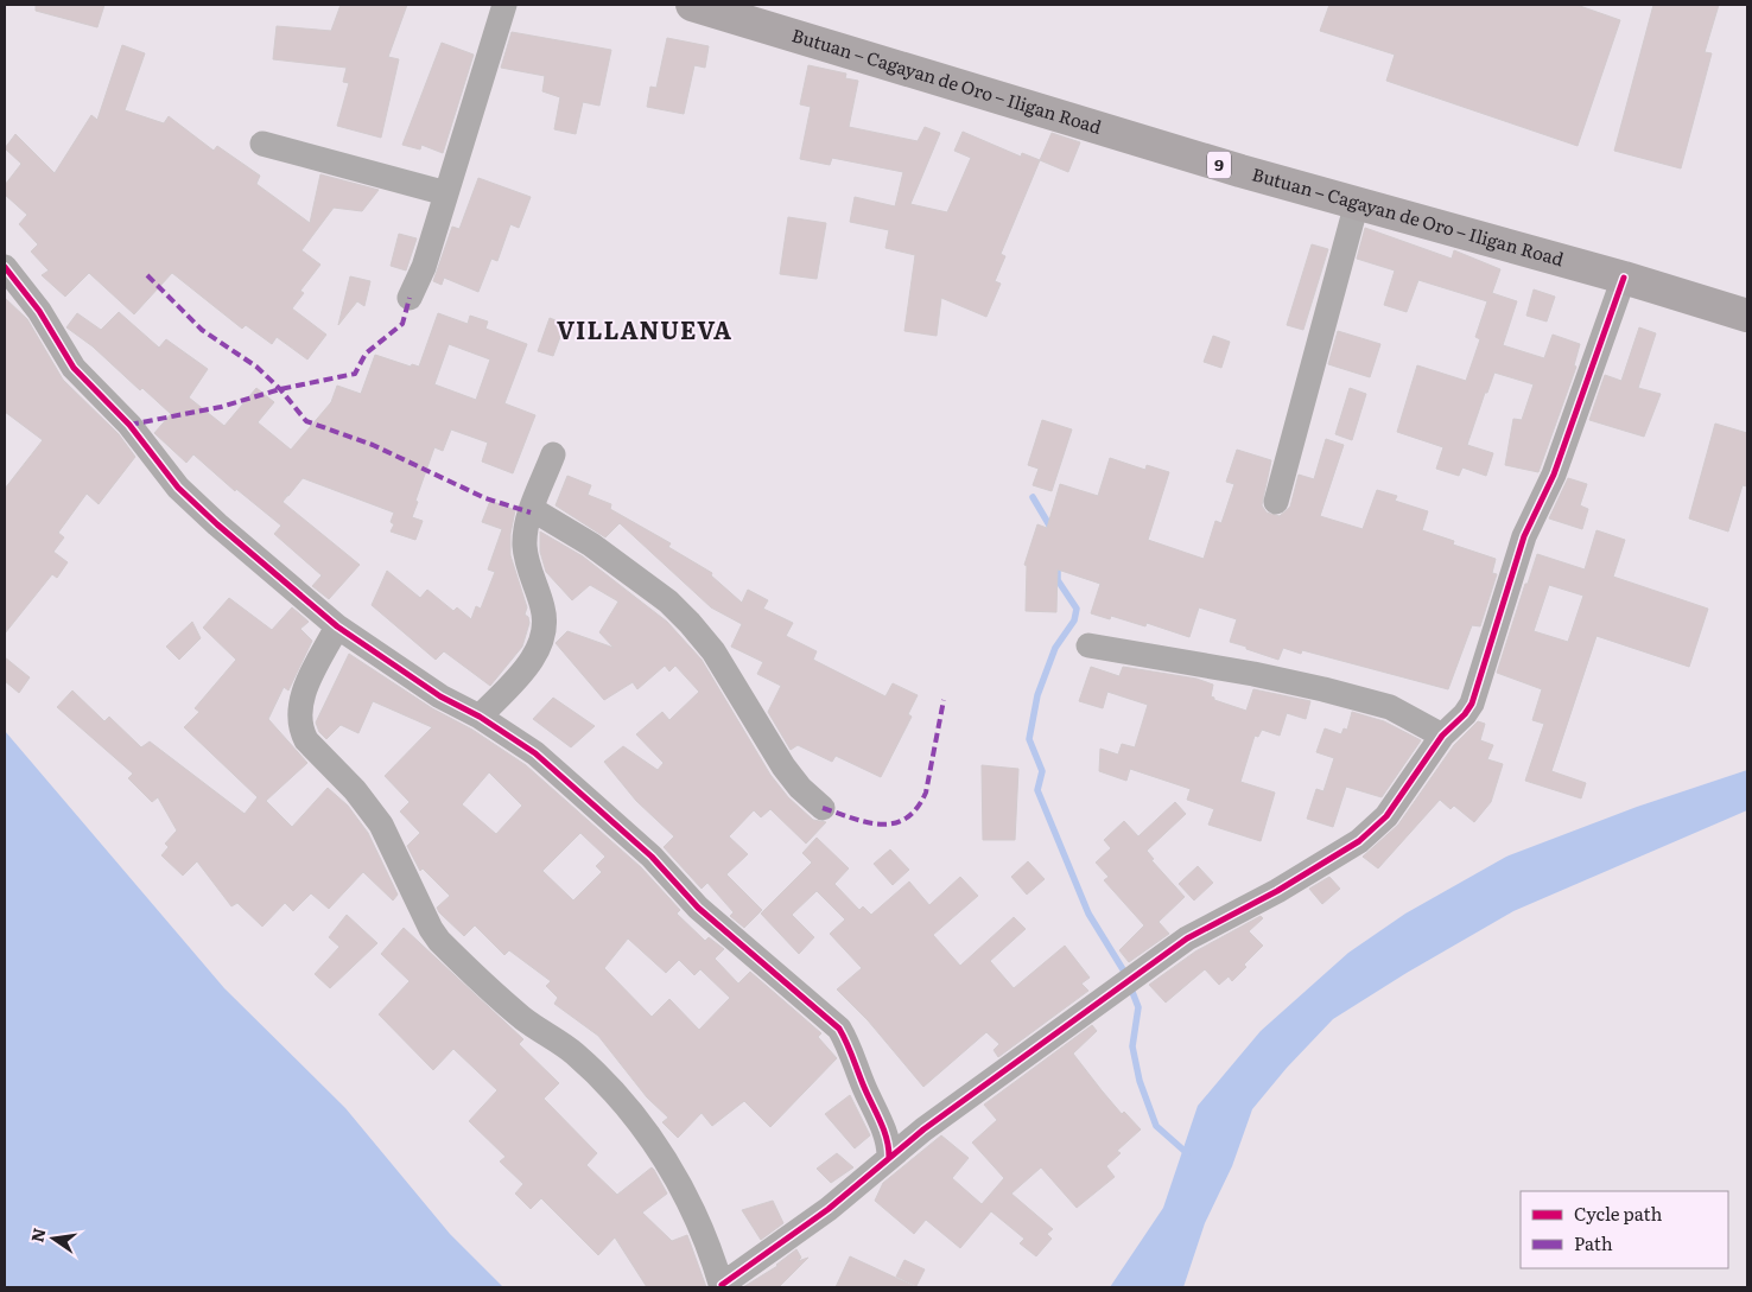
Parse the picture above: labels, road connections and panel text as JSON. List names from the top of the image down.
{
  "streets": {
    "highway": ["Butuan – Cagayan de Oro – Iligan Road", "9"]
  },
  "districts": ["VILLANUEVA"],
  "legend": ["Cycle path", "Path"],
  "north": "left"
}
